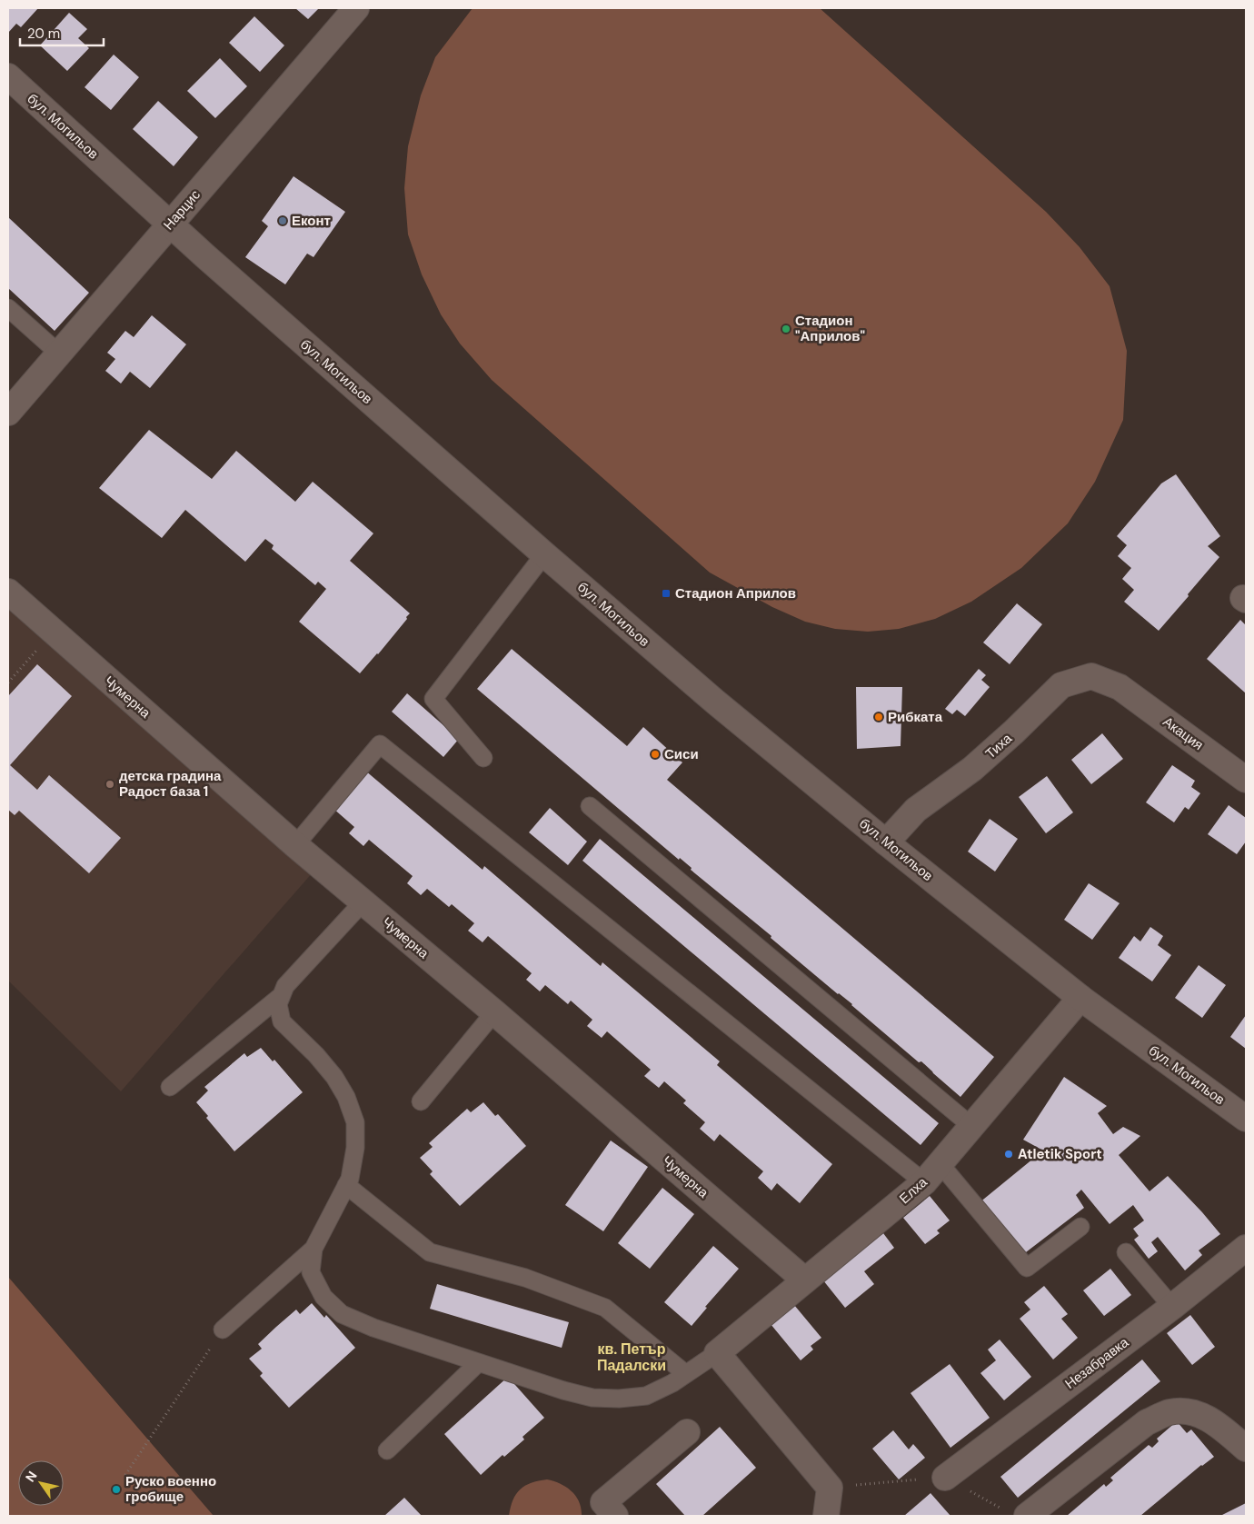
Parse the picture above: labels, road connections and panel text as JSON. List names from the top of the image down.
{
  "streets": {
    "street": [
      "бул. Могильов",
      "Нарцис",
      "Чумерна",
      "Акация",
      "Тиха",
      "Елха",
      "Незабравка"
    ]
  },
  "crossings": [
    ["бул. Могильов", "Нарцис"],
    ["бул. Могильов", "Тиха"],
    ["бул. Могильов", "Елха"],
    ["Чумерна", "Елха"],
    ["Акация", "Тиха"]
  ],
  "districts": ["кв. Петър Падалски"],
  "places": {
    "other": [
      "Еконт",
      "Стадион \"Априлов\"",
      "Рибката",
      "Сиси",
      "детска градина Радост база 1",
      "Atletik Sport",
      "Руско военно гробище"
    ],
    "transit": ["Стадион Априлов"]
  },
  "scale_bar": "20 m",
  "north": "top left"
}
